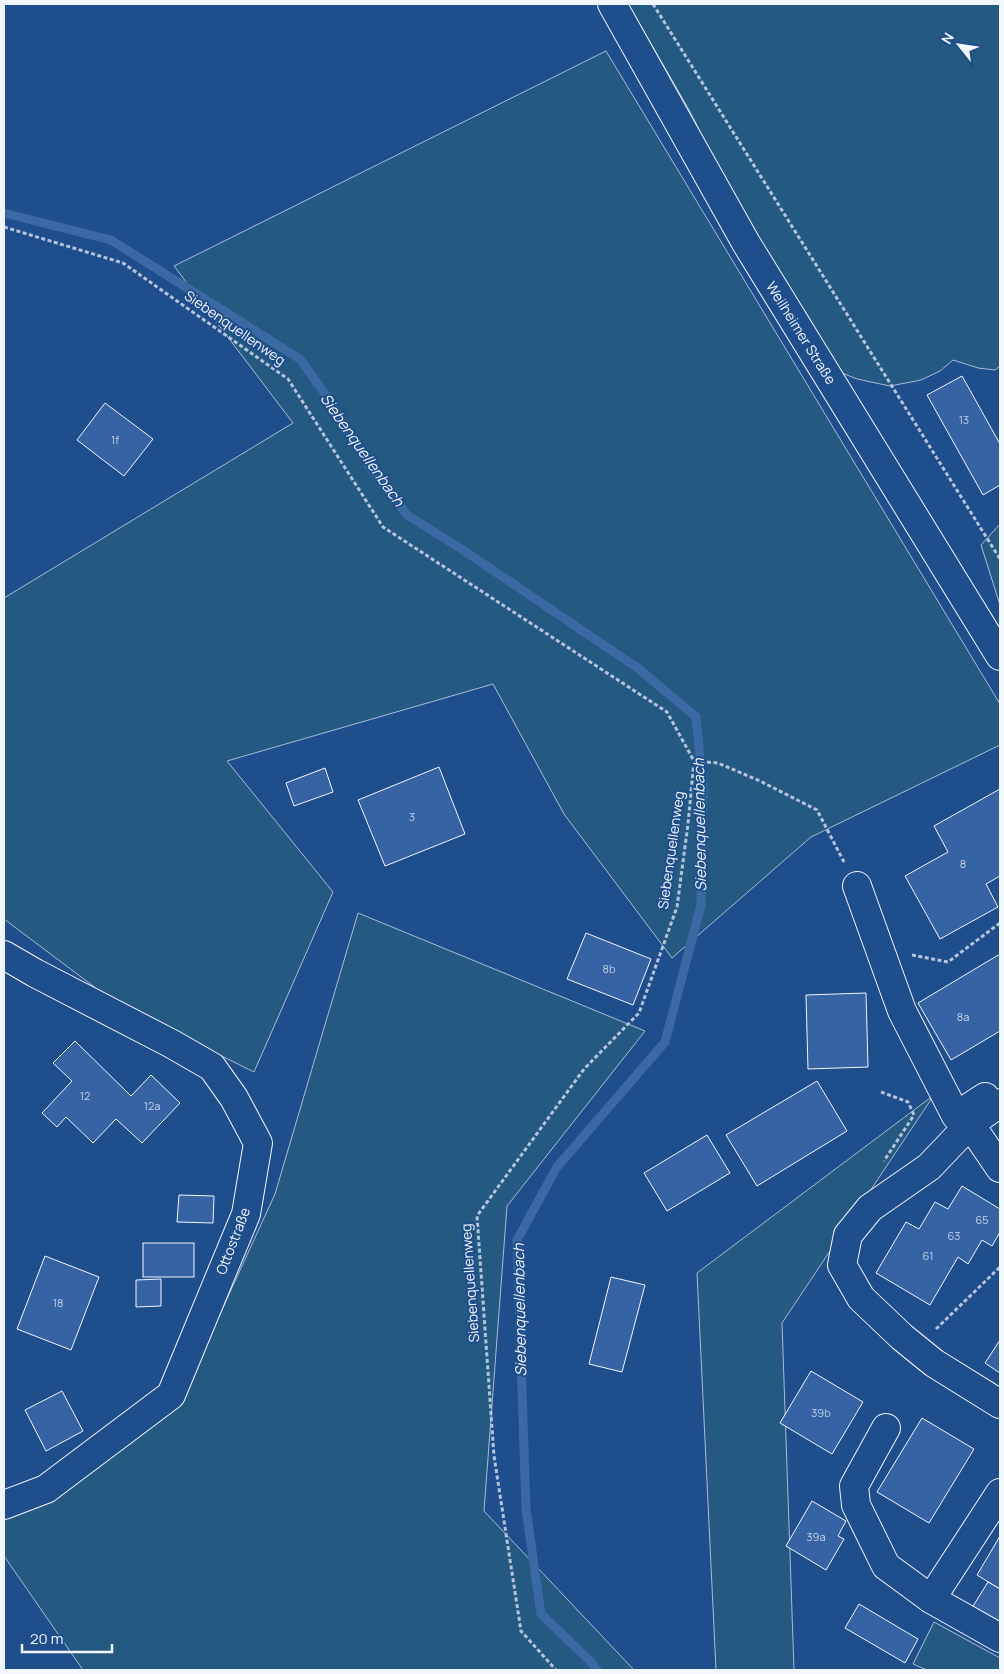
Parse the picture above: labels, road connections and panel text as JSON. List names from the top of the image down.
{
  "streets": {
    "street": ["Weilheimer Straße", "Ottostraße"],
    "path": ["Siebenquellenweg"]
  },
  "water": ["Siebenquellenbach"],
  "house_numbers": [
    "13",
    "1f",
    "3",
    "8",
    "8b",
    "8a",
    "12",
    "12a",
    "65",
    "63",
    "61",
    "18",
    "39b",
    "39a"
  ],
  "scale_bar": "20 m",
  "north": "top left"
}
